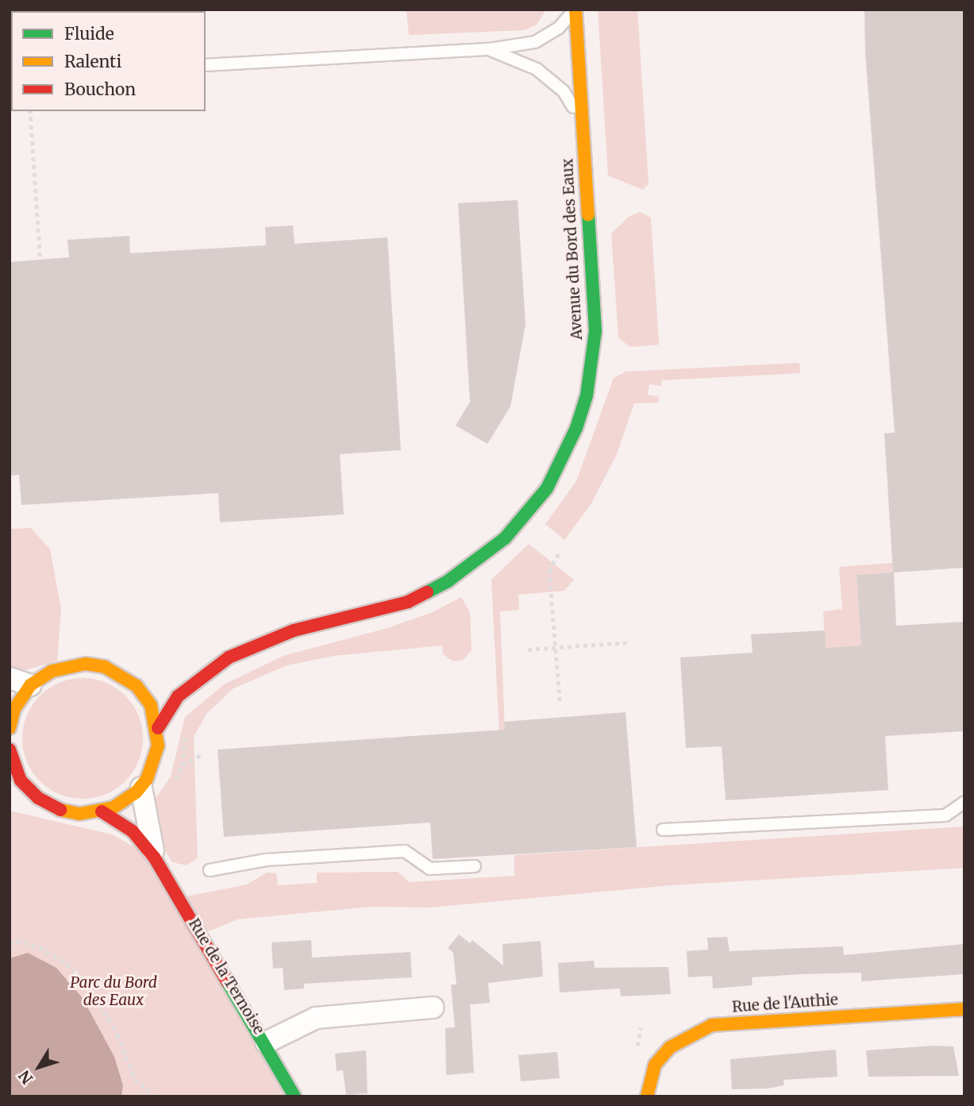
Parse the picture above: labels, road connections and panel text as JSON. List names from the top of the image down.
{
  "streets": {
    "street": ["Avenue du Bord des Eaux", "Rue de la Ternoise", "Rue de l'Authie"]
  },
  "parks": ["Parc du Bord des Eaux"],
  "legend": ["Fluide", "Ralenti", "Bouchon"],
  "north": "bottom left"
}
